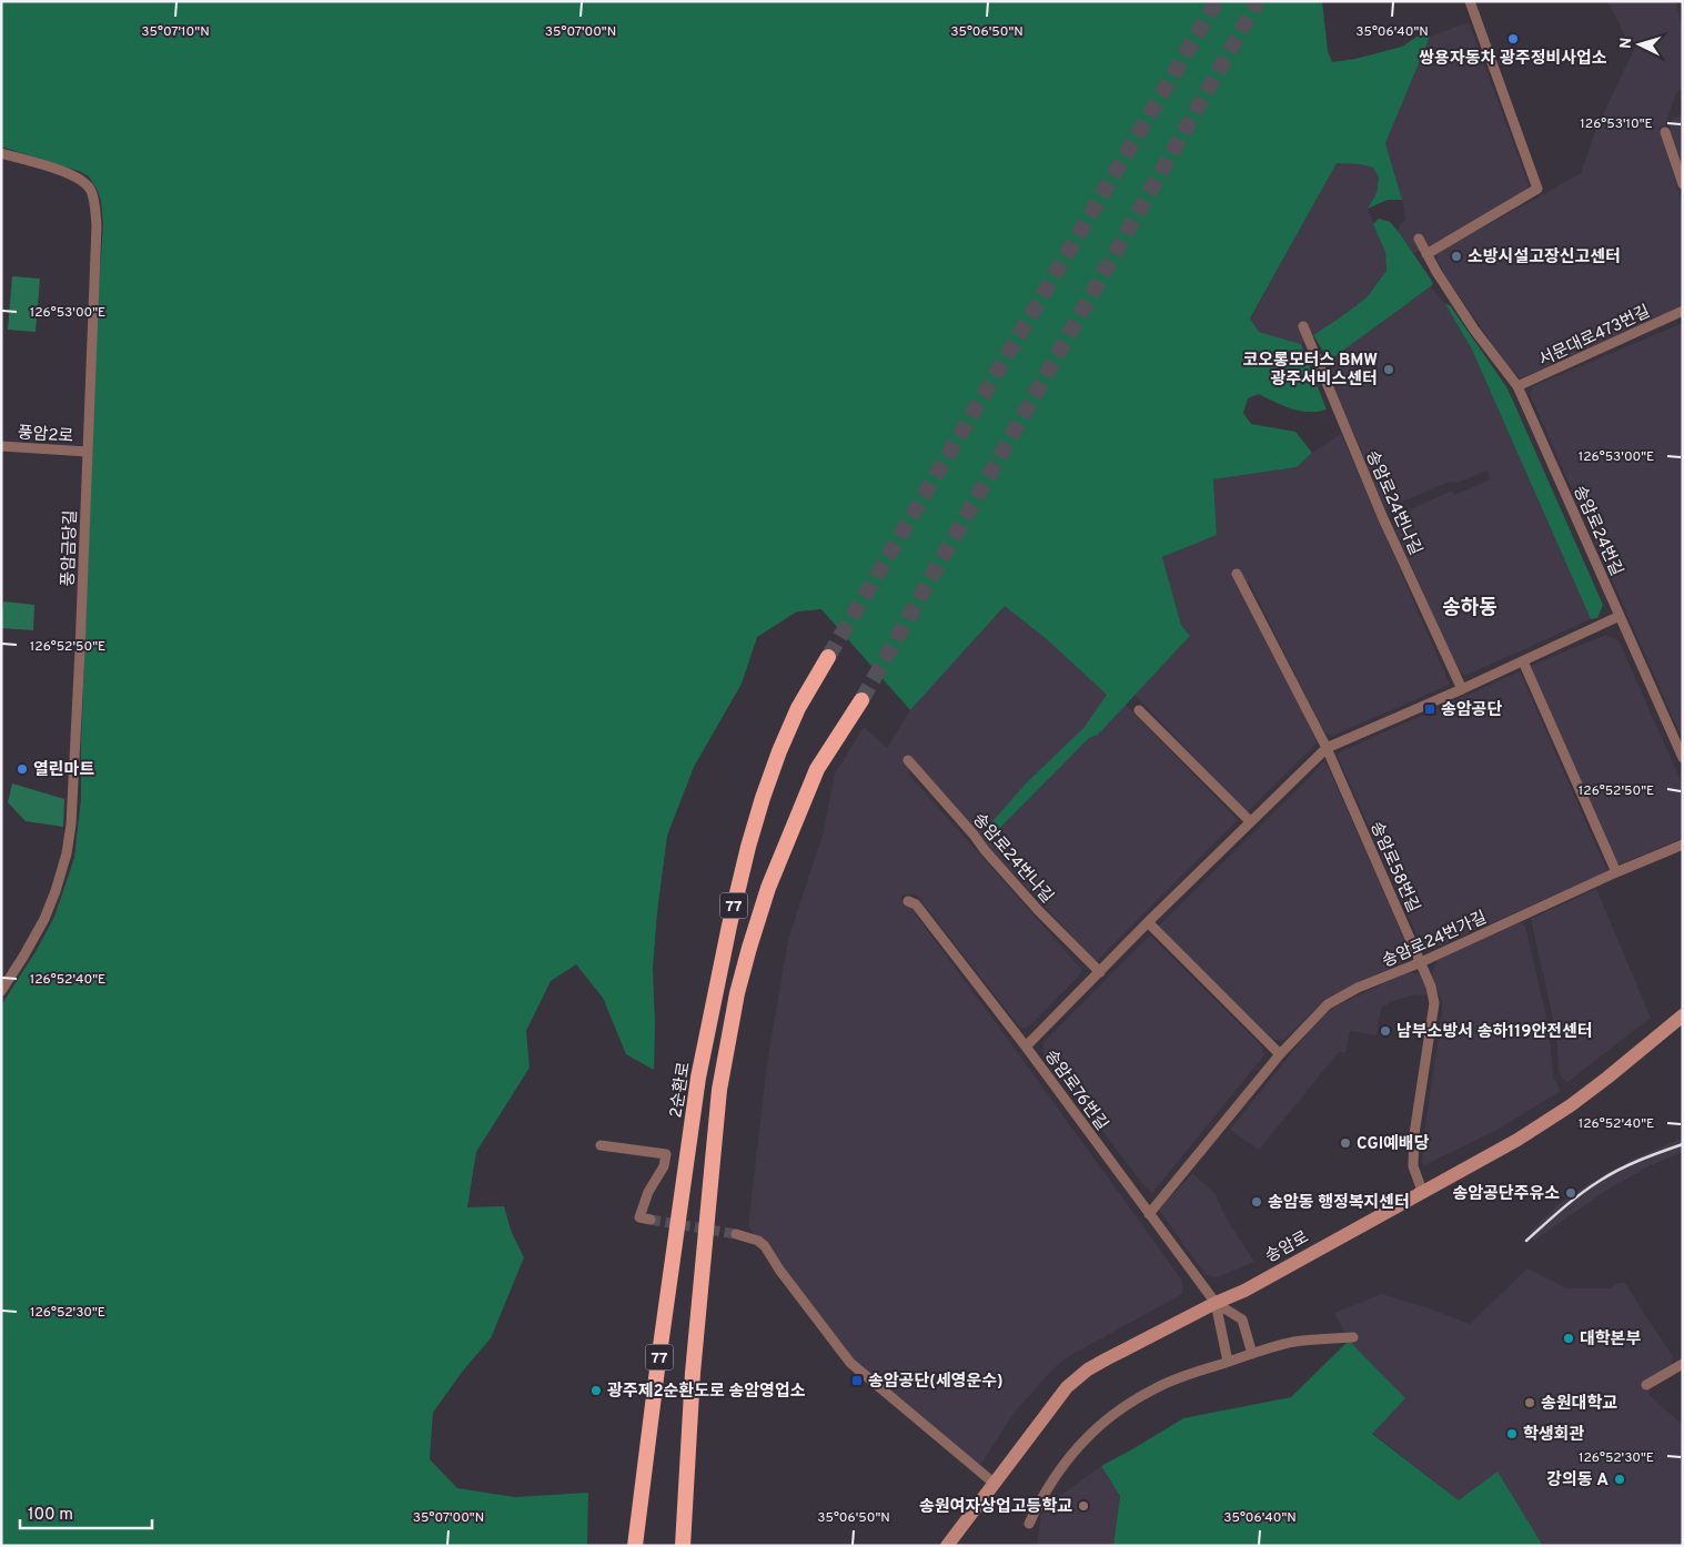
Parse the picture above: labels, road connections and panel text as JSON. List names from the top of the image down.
{
  "streets": {
    "highway": ["77", "2순환로"],
    "main road": ["송암로"],
    "street": [
      "서문대로473번길",
      "풍암2로",
      "송암로24번나길",
      "송암로24번길",
      "풍암금당길",
      "송암로58번길",
      "송암로24번가길",
      "송암로76번길"
    ]
  },
  "crossings": [
    ["서문대로473번길", "송암로24번길"],
    ["풍암2로", "풍암금당길"],
    ["송암로58번길", "송암로24번가길"],
    ["송암로58번길", "송암로"],
    ["송암로24번가길", "송암로76번길"],
    ["송암로76번길", "송암로"]
  ],
  "districts": ["송하동"],
  "places": {
    "other": [
      "쌍용자동차 광주정비사업소",
      "소방시설고장신고센터",
      "코오롱모터스 BMW 광주서비스센터",
      "열린마트",
      "남부소방서 송하119안전센터",
      "CGI예배당",
      "송암공단주유소",
      "송암동 행정복지센터",
      "대학본부",
      "광주제2순환도로 송암영업소",
      "송원대학교",
      "학생회관",
      "강의동 A",
      "송원여자상업고등학교"
    ],
    "transit": ["송암공단", "송암공단(세영운수)"]
  },
  "scale_bar": "100 m",
  "north": "left",
  "coordinates": [
    "35°07'10\"N",
    "35°07'00\"N",
    "35°06'50\"N",
    "35°06'40\"N",
    "126°53'10\"E",
    "126°53'00\"E",
    "126°52'50\"E",
    "126°52'40\"E",
    "126°52'30\"E"
  ]
}
